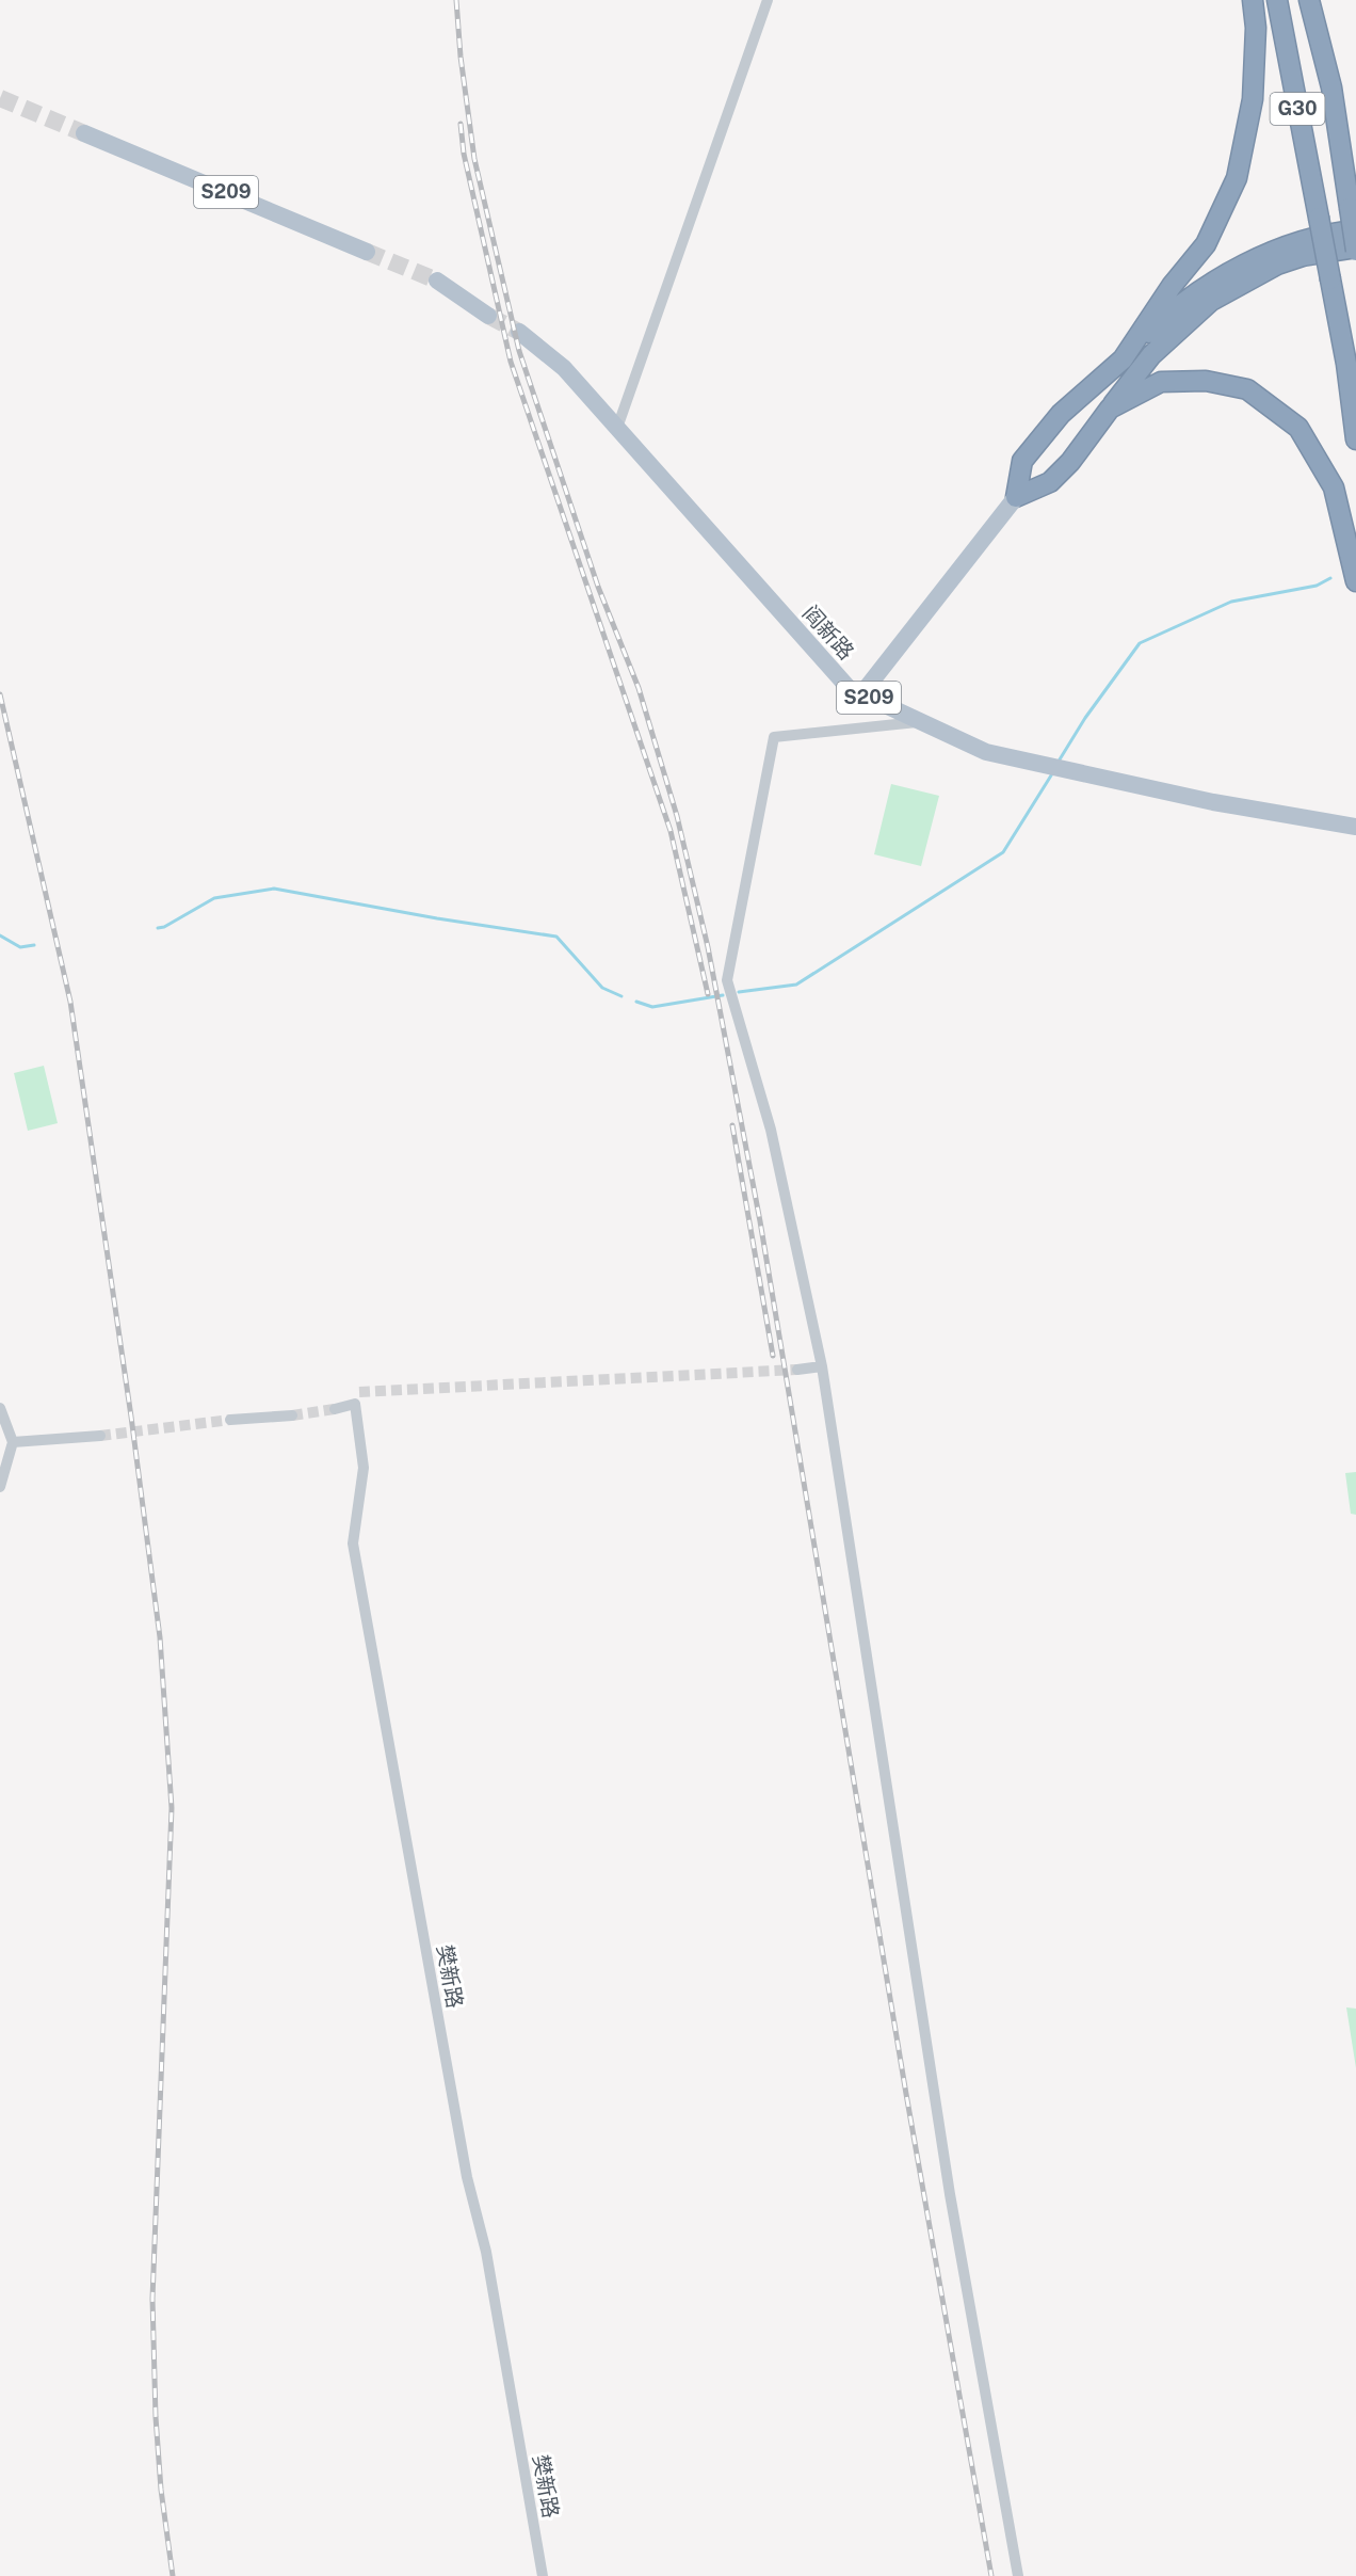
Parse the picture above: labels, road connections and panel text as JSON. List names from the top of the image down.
{
  "streets": {
    "highway": ["G30"],
    "main road": ["S209", "阎新路"],
    "street": ["樊新路"]
  }
}
